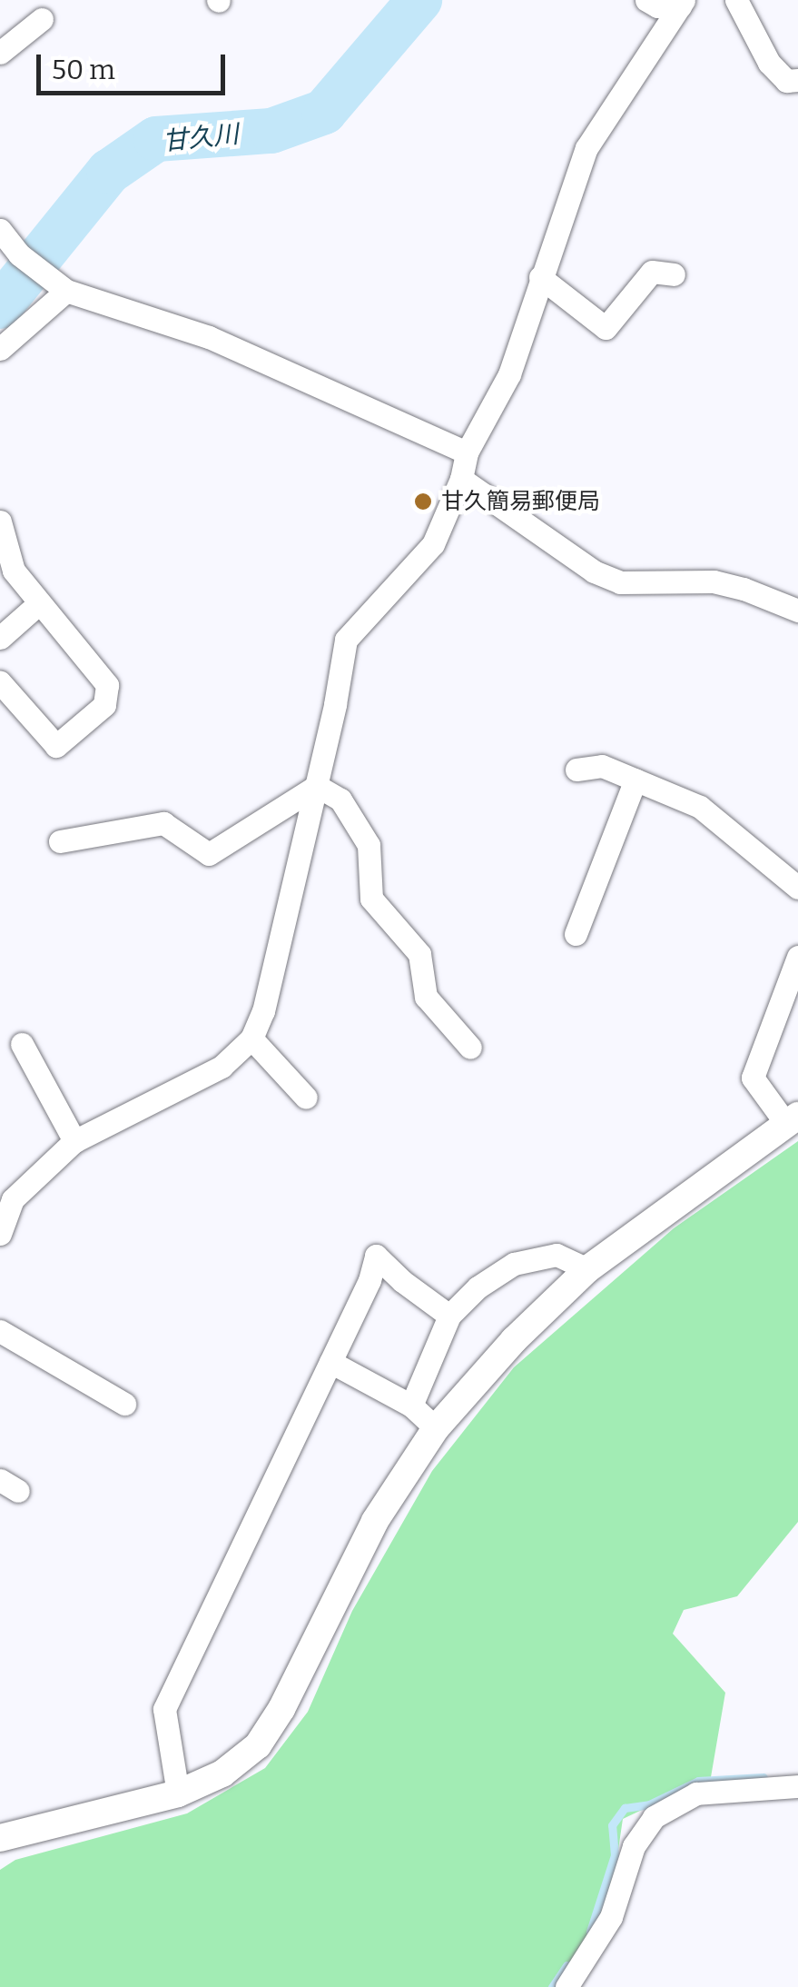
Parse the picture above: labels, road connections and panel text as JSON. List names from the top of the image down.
{
  "water": ["甘久川"],
  "places": ["甘久簡易郵便局"],
  "scale_bar": "50 m"
}
